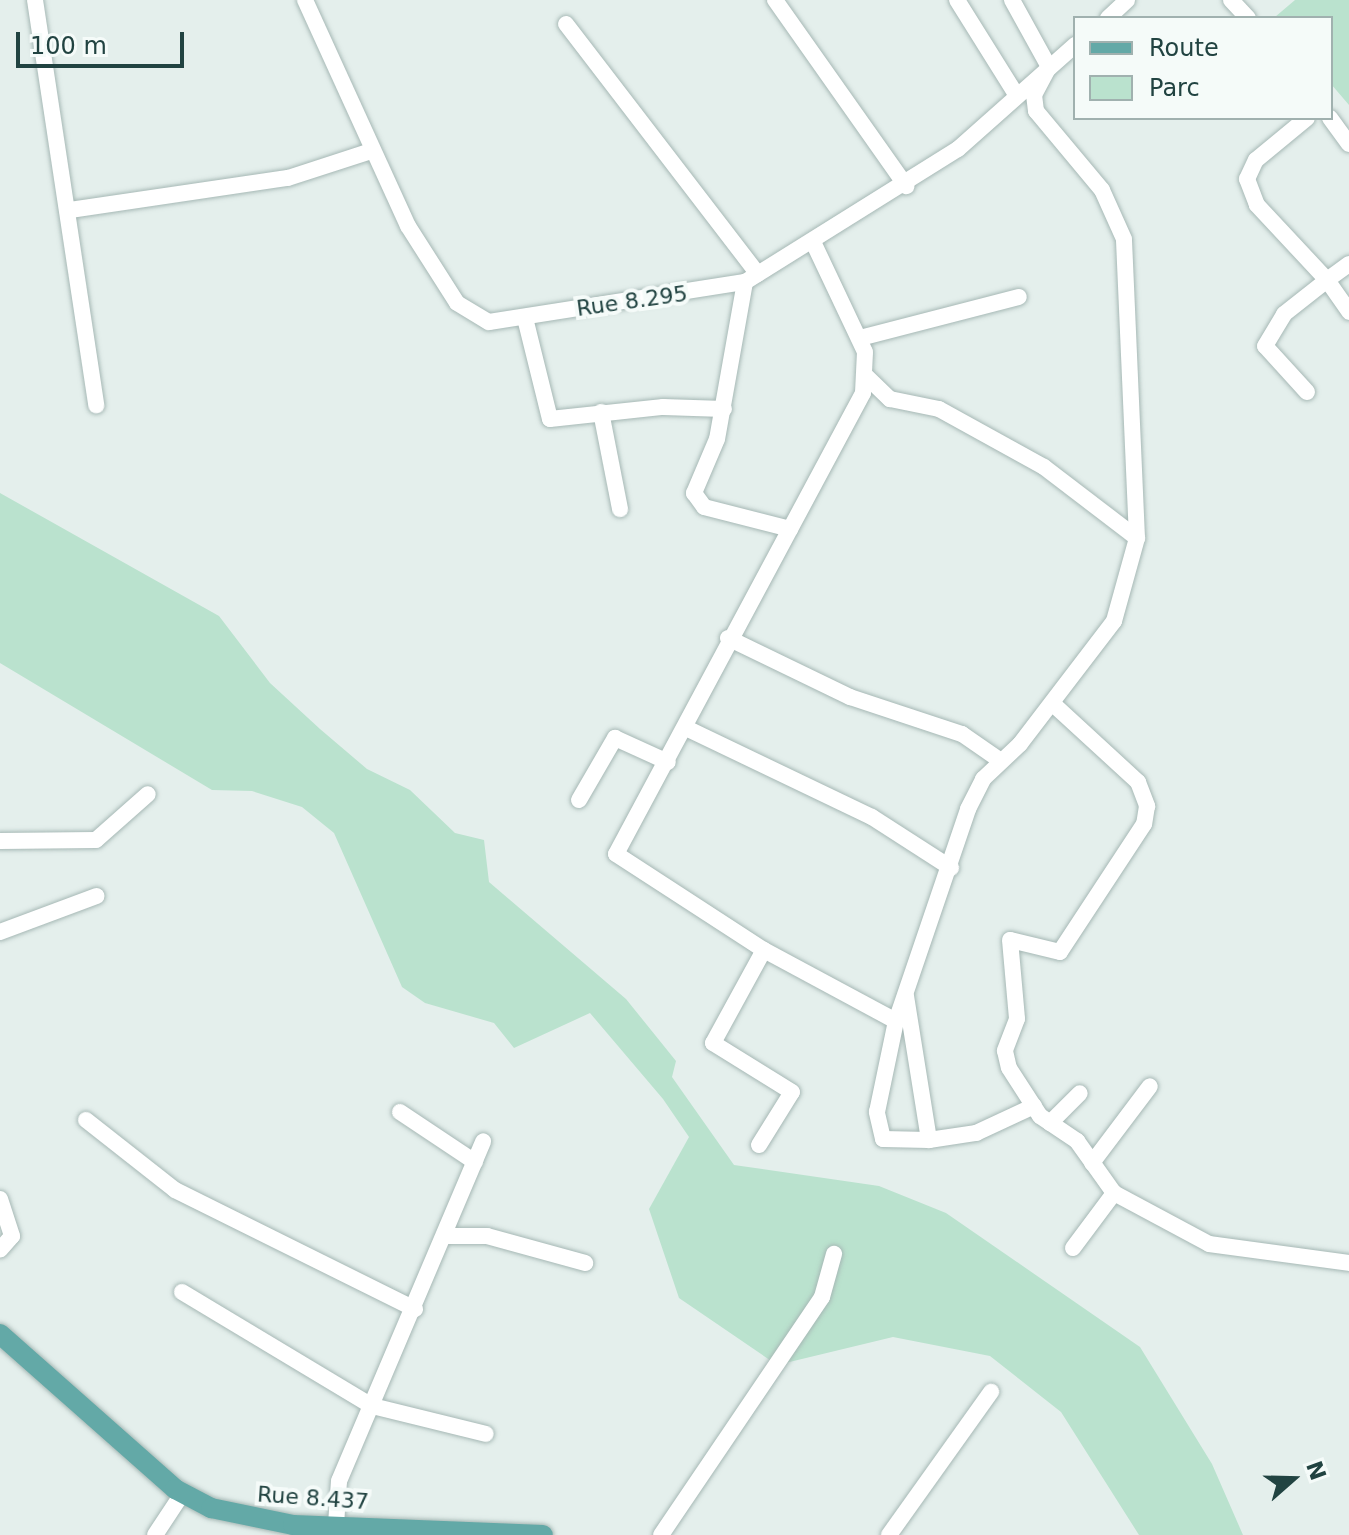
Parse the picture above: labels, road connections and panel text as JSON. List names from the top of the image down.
{
  "streets": {
    "main road": ["Rue 8.437"],
    "street": ["Rue 8.295"]
  },
  "legend": ["Route", "Parc"],
  "scale_bar": "100 m",
  "north": "right"
}
